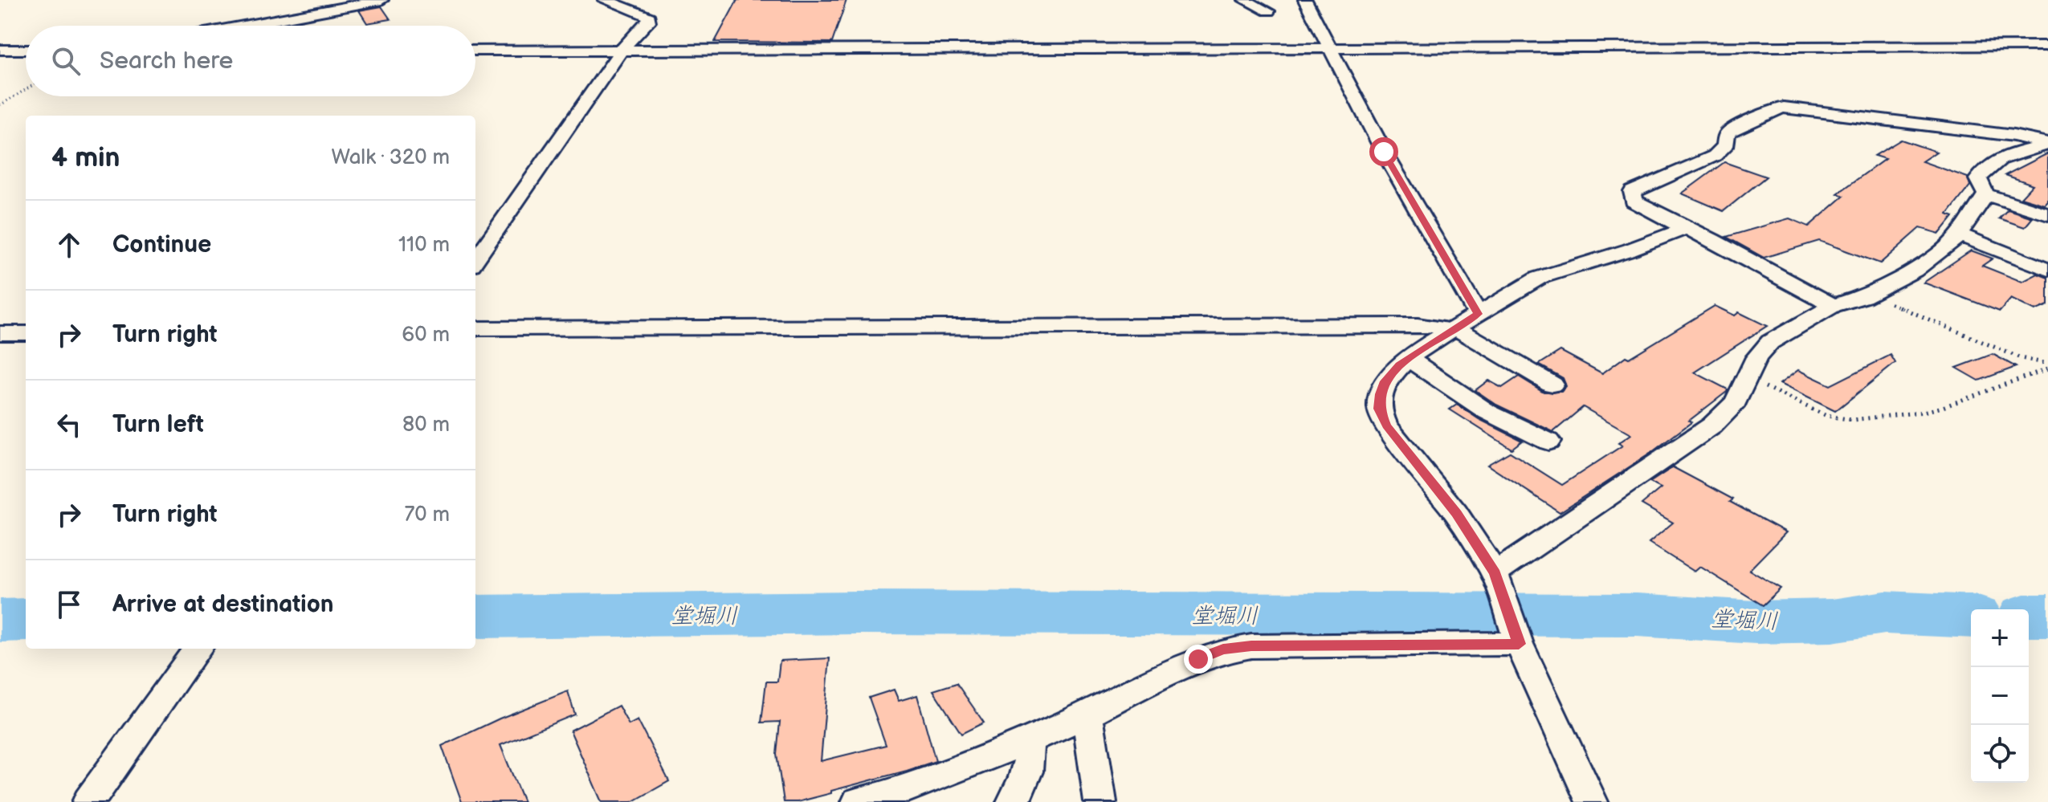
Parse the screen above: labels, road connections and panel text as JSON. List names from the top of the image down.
{
  "water": ["堂堀川"],
  "page": {
    "search": "Search here",
    "heading": ["4 min", "Walk · 320 m"],
    "list": [
      ["Continue", "110 m"],
      ["Turn right", "60 m"],
      ["Turn left", "80 m"],
      ["Turn right", "70 m"],
      "Arrive at destination"
    ],
    "map_buttons": ["+", "−"]
  }
}
